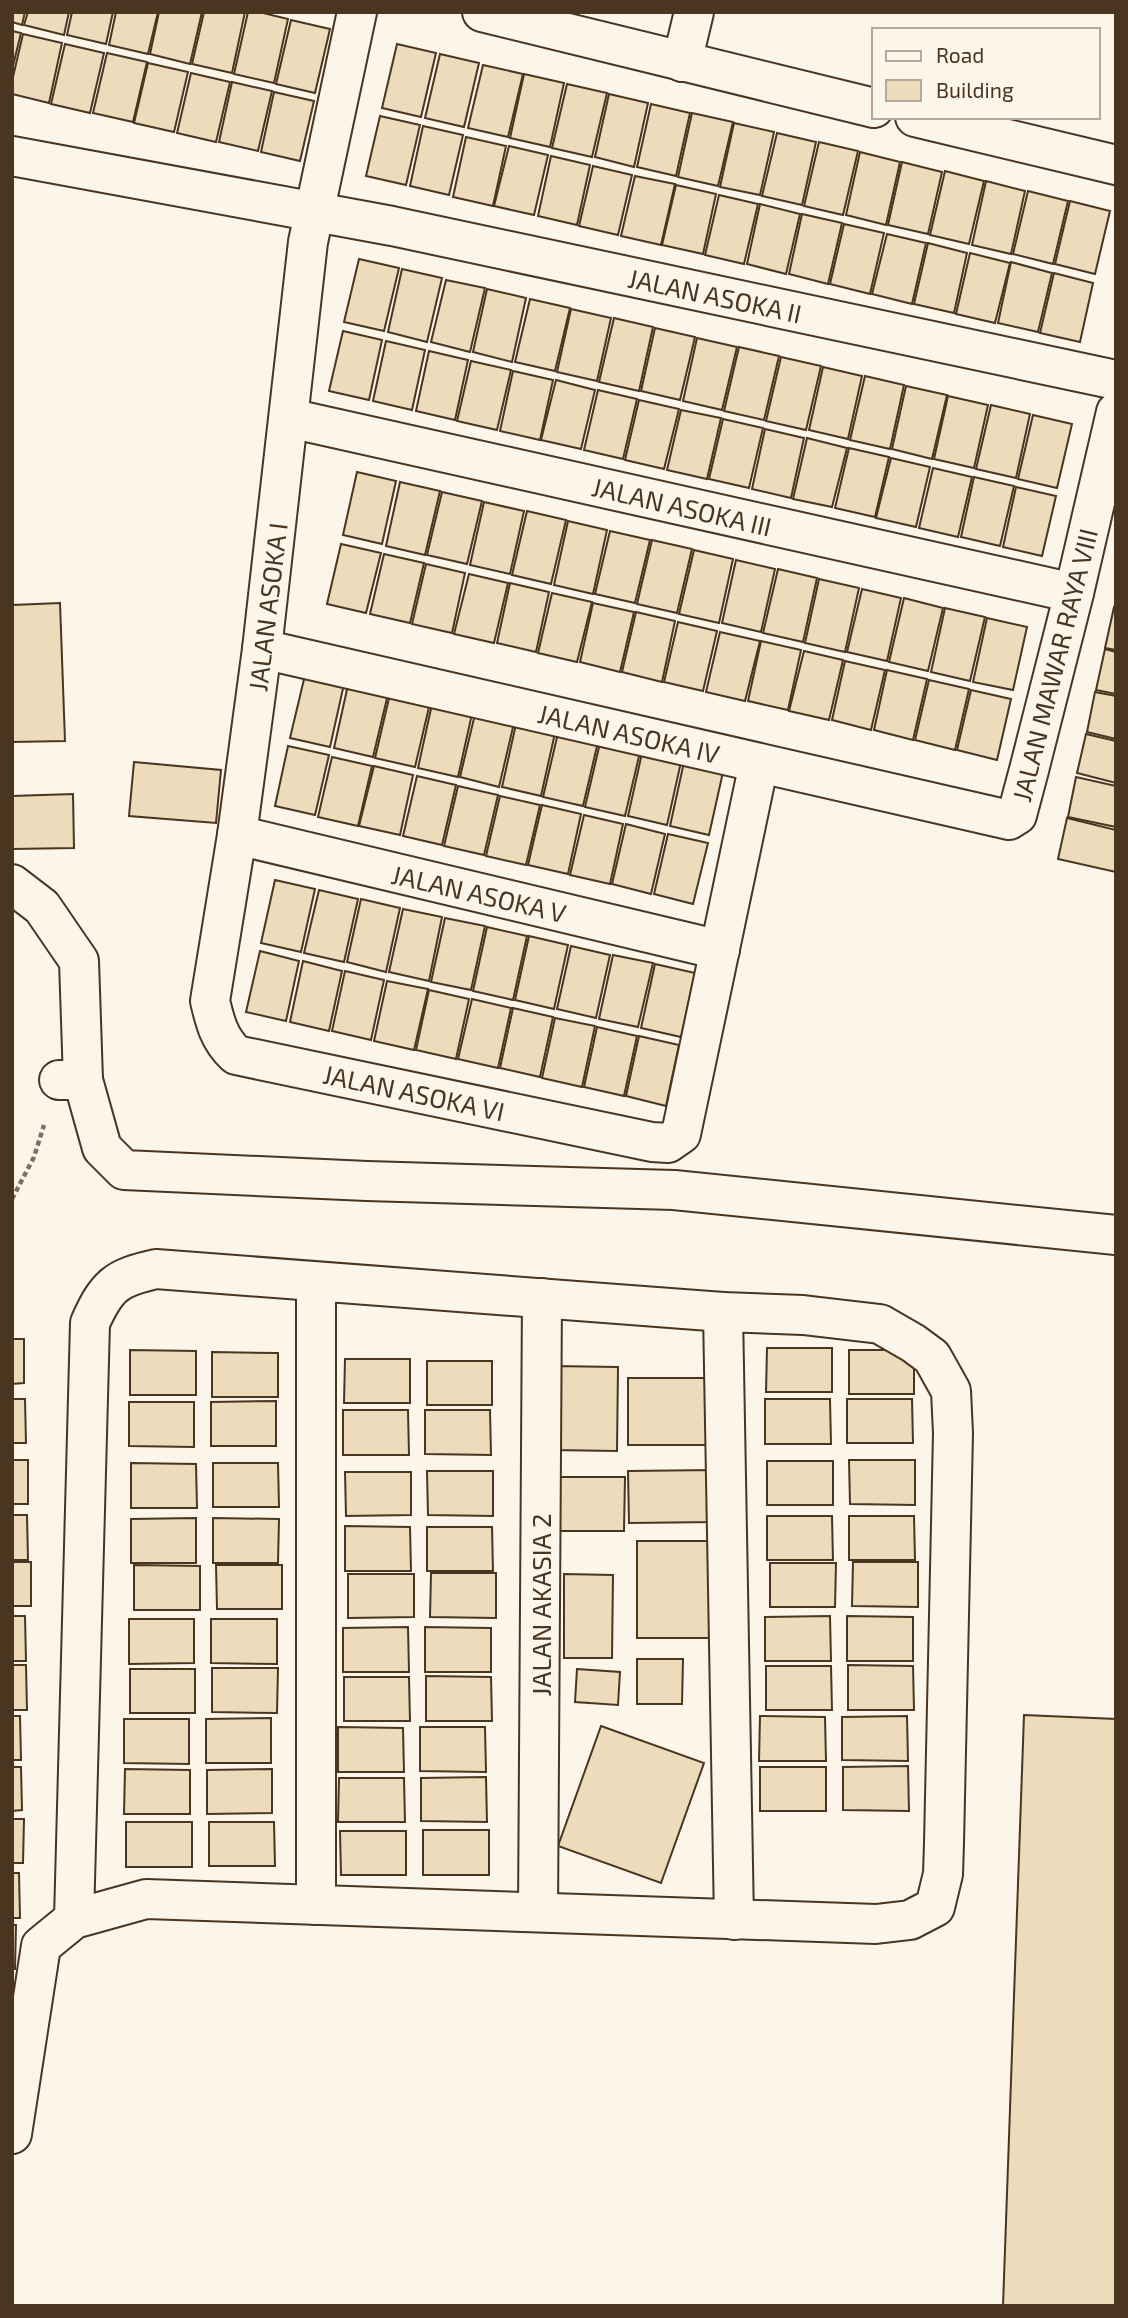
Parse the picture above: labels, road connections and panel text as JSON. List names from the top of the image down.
{
  "streets": {
    "street": [
      "JALAN ASOKA II",
      "JALAN ASOKA III",
      "JALAN ASOKA I",
      "JALAN MAWAR RAYA VIII",
      "JALAN ASOKA IV",
      "JALAN ASOKA V",
      "JALAN ASOKA VI",
      "JALAN AKASIA 2"
    ]
  },
  "crossings": [
    ["JALAN ASOKA II", "JALAN ASOKA I"],
    ["JALAN ASOKA III", "JALAN ASOKA I"],
    ["JALAN ASOKA III", "JALAN MAWAR RAYA VIII"],
    ["JALAN ASOKA I", "JALAN ASOKA IV"],
    ["JALAN ASOKA I", "JALAN ASOKA V"],
    ["JALAN ASOKA I", "JALAN ASOKA VI"],
    ["JALAN MAWAR RAYA VIII", "JALAN ASOKA IV"],
    ["JALAN ASOKA V", "JALAN ASOKA VI"]
  ],
  "legend": ["Road", "Building"]
}
